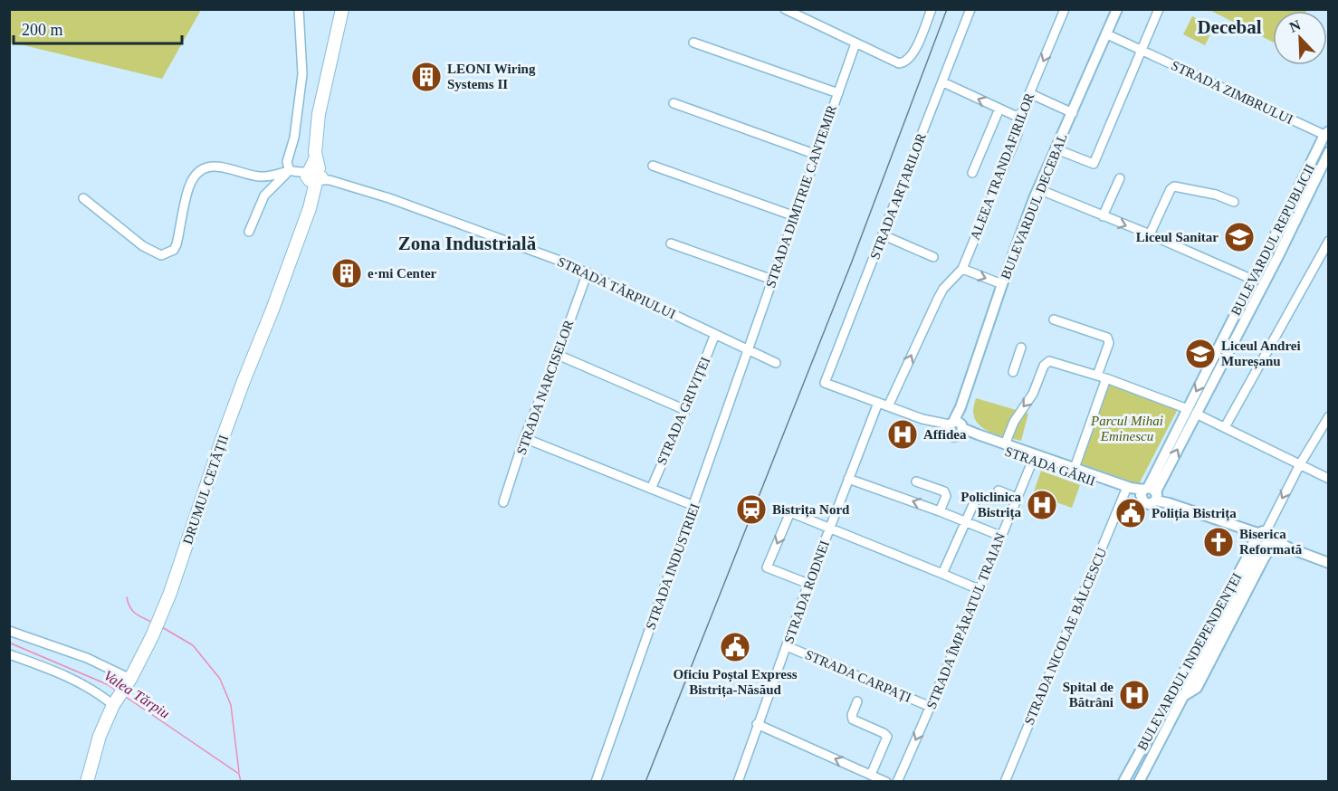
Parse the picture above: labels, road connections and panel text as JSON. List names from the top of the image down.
{
  "streets": {
    "highway": ["DRUMUL CETĂȚII"],
    "main road": [
      "BULEVARDUL DECEBAL",
      "BULEVARDUL REPUBLICII",
      "STRADA GĂRII",
      "BULEVARDUL INDEPENDENȚEI"
    ],
    "street": [
      "STRADA ZIMBRULUI",
      "ALEEA TRANDAFIRILOR",
      "STRADA DIMITRIE CANTEMIR",
      "STRADA ARȚARILOR",
      "STRADA TĂRPIULUI",
      "STRADA NARCISELOR",
      "STRADA GRIVIȚEI",
      "STRADA INDUSTRIEI",
      "STRADA RODNEI",
      "STRADA ÎMPĂRATUL TRAIAN",
      "STRADA NICOLAE BĂLCESCU",
      "STRADA CARPAȚI"
    ]
  },
  "crossings": [
    ["STRADA ZIMBRULUI", "BULEVARDUL DECEBAL"],
    ["STRADA ZIMBRULUI", "BULEVARDUL REPUBLICII"],
    ["ALEEA TRANDAFIRILOR", "STRADA GĂRII"],
    ["STRADA DIMITRIE CANTEMIR", "STRADA TĂRPIULUI"],
    ["STRADA DIMITRIE CANTEMIR", "STRADA INDUSTRIEI"],
    ["STRADA ARȚARILOR", "STRADA GĂRII"],
    ["BULEVARDUL DECEBAL", "STRADA GĂRII"],
    ["BULEVARDUL REPUBLICII", "STRADA GĂRII"],
    ["STRADA TĂRPIULUI", "STRADA NARCISELOR"],
    ["STRADA TĂRPIULUI", "STRADA GRIVIȚEI"],
    ["STRADA TĂRPIULUI", "DRUMUL CETĂȚII"],
    ["STRADA TĂRPIULUI", "STRADA INDUSTRIEI"],
    ["STRADA GĂRII", "STRADA RODNEI"],
    ["STRADA GĂRII", "STRADA ÎMPĂRATUL TRAIAN"],
    ["STRADA GĂRII", "STRADA NICOLAE BĂLCESCU"],
    ["STRADA GĂRII", "BULEVARDUL INDEPENDENȚEI"],
    ["STRADA RODNEI", "STRADA CARPAȚI"],
    ["STRADA ÎMPĂRATUL TRAIAN", "STRADA CARPAȚI"]
  ],
  "districts": ["Decebal", "Zona Industrială"],
  "water": ["Valea Tărpiu"],
  "parks": ["Parcul Mihai Eminescu"],
  "places": {
    "building": ["LEONI Wiring Systems II", "e·mi Center"],
    "school or university": ["Liceul Sanitar", "Liceul Andrei Mureșanu"],
    "hospital": ["Affidea", "Policlinica Bistrița", "Spital de Bătrâni"],
    "station": ["Bistrița Nord"],
    "public building": ["Poliția Bistrița", "Oficiu Poștal Express Bistrița-Năsăud"],
    "church": ["Biserica Reformată"]
  },
  "scale_bar": "200 m",
  "north": "top left"
}
